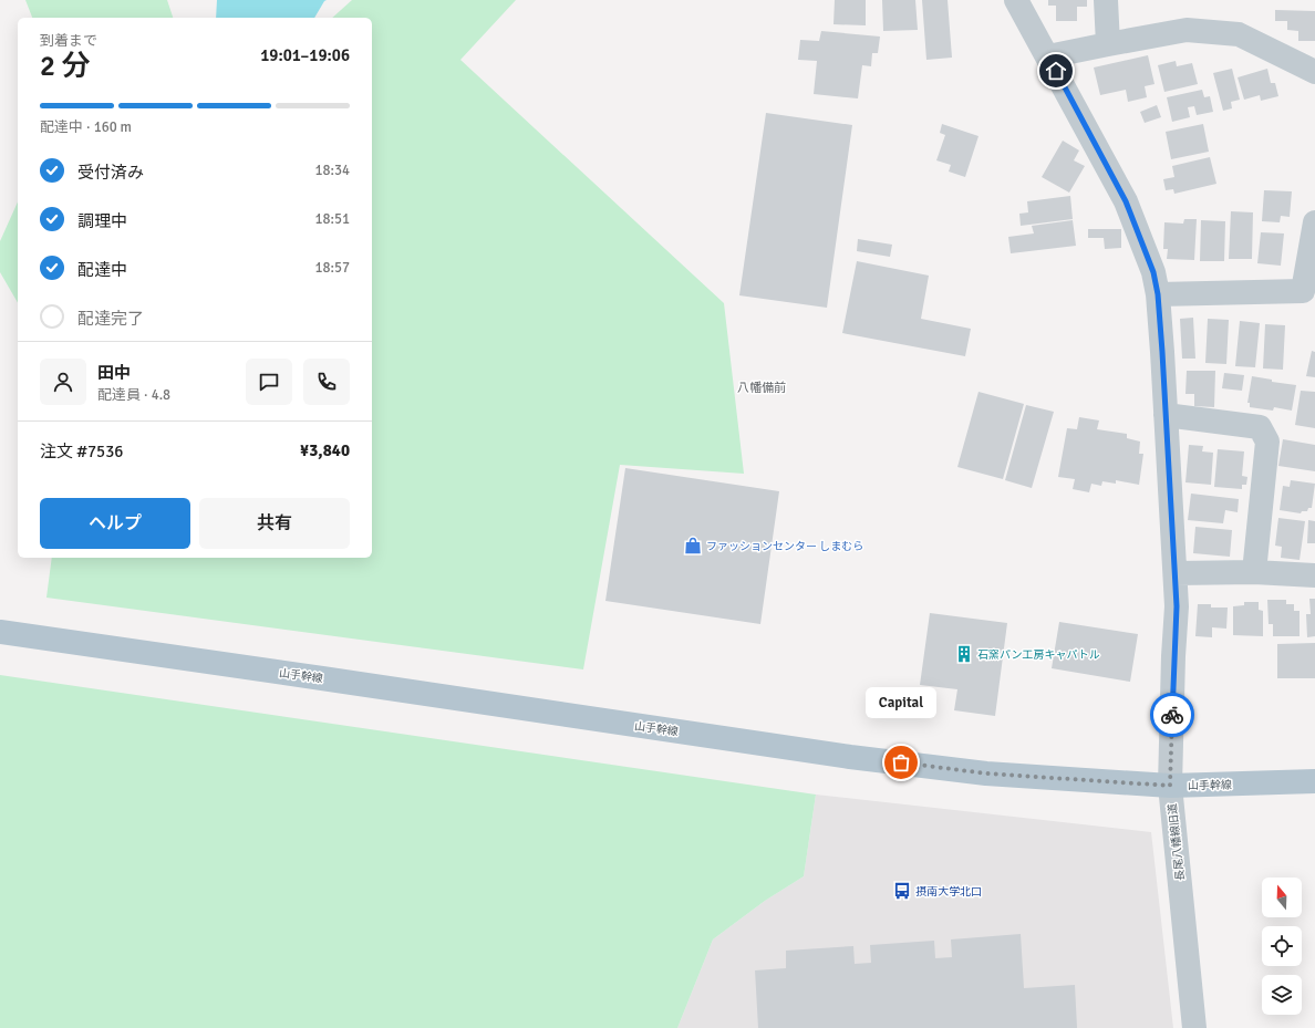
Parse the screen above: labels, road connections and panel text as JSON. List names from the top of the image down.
{
  "streets": {
    "main road": ["山手幹線"],
    "street": ["長尾八幡線旧道"]
  },
  "crossings": [
    ["山手幹線", "長尾八幡線旧道"]
  ],
  "districts": ["八幡備前"],
  "places": {
    "shop": ["ファッションセンター しまむら"],
    "building": ["石窯パン工房キャパトル"],
    "other": ["Capital"],
    "bus stop": ["摂南大学北口"]
  },
  "north": "top",
  "page": {
    "heading": ["2 分", "到着まで", "19:01–19:06"],
    "panel": [
      "田中",
      "配達員 · 4.8",
      "注文 #7536",
      "¥3,840"
    ],
    "bar": "配達中 · 160 m",
    "list": [
      ["受付済み", "18:34"],
      ["調理中", "18:51"],
      ["配達中", "18:57"],
      "配達完了"
    ],
    "buttons": ["ヘルプ", "共有"],
    "bubble": "Capital"
  }
}
